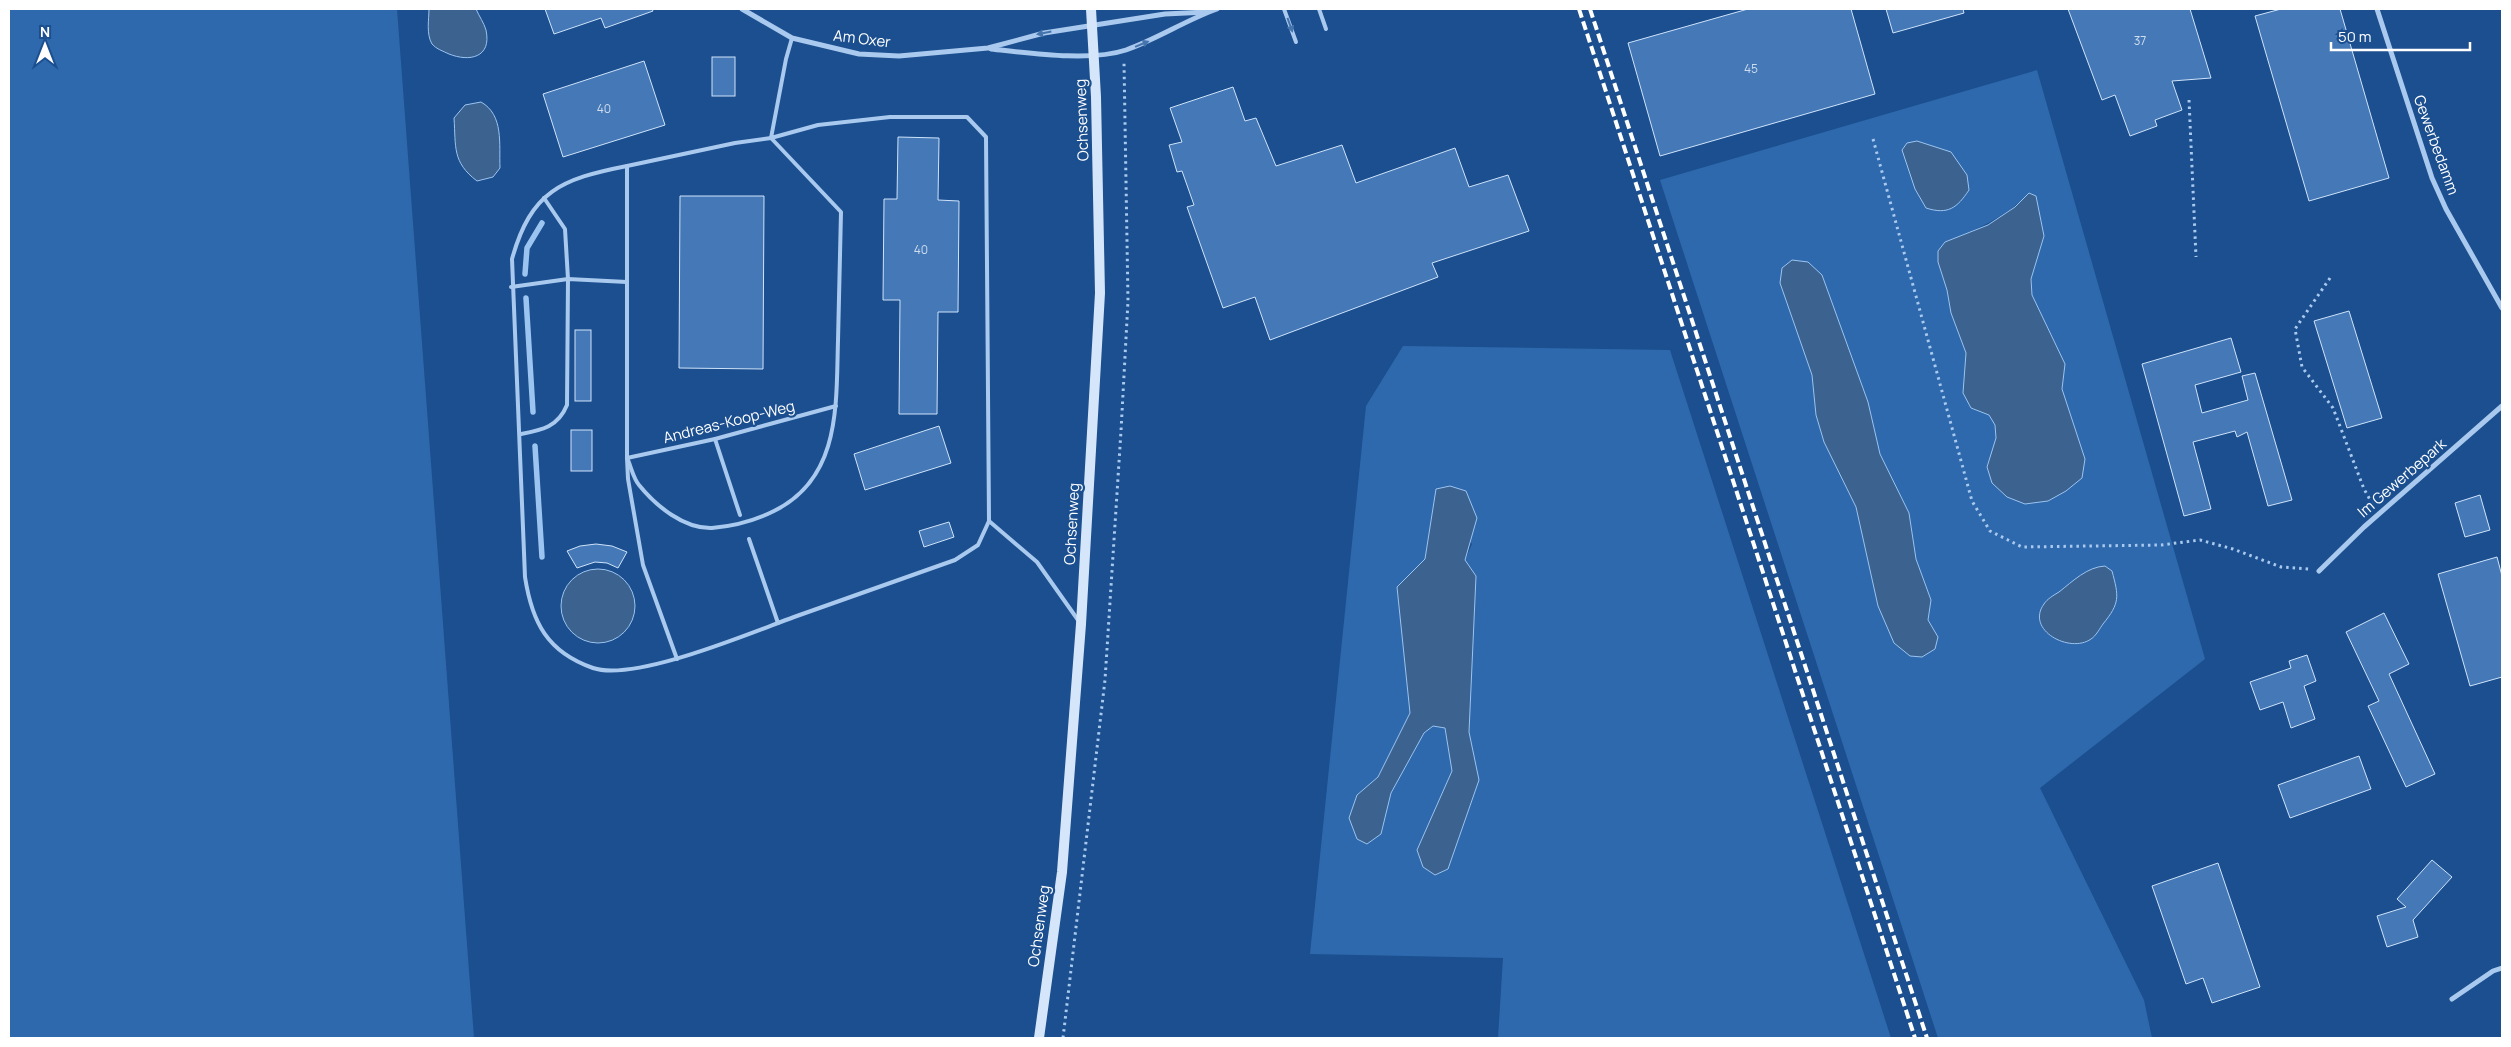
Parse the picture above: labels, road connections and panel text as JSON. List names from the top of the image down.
{
  "streets": {
    "main road": ["Ochsenweg"],
    "street": ["Am Oxer", "Gewerbedamm", "Im Gewerbepark"],
    "lane": ["Andreas-Koop-Weg"]
  },
  "crossings": [
    ["Am Oxer", "Ochsenweg"]
  ],
  "house_numbers": [
    "37",
    "45",
    "40",
    "40"
  ],
  "scale_bar": "50 m",
  "north": "top"
}
